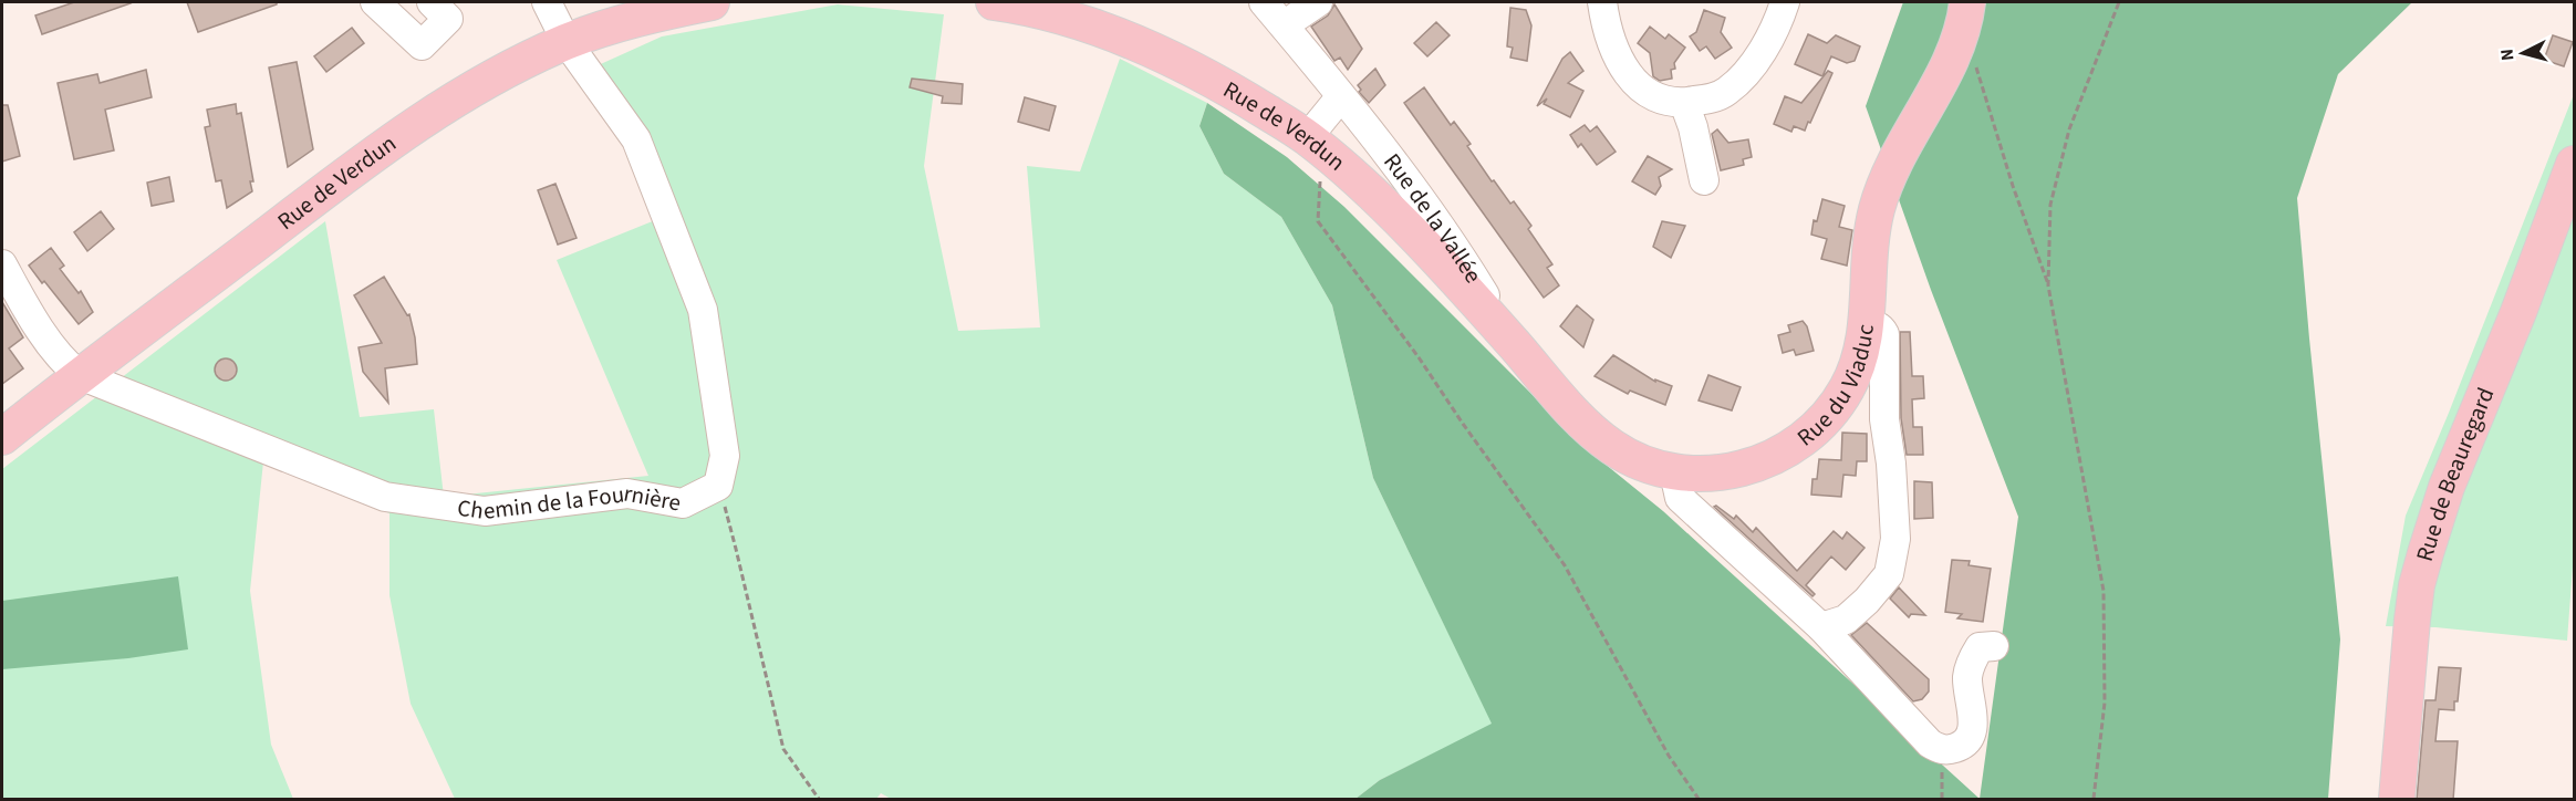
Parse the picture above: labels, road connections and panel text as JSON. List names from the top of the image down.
{
  "streets": {
    "main road": ["Rue de Verdun", "Rue du Viaduc", "Rue de Beauregard"],
    "street": ["Rue de la Vallée", "Chemin de la Fournière"]
  },
  "crossings": [
    ["Rue de Verdun", "Rue de la Vallée"],
    ["Rue de Verdun", "Rue du Viaduc"],
    ["Rue de Verdun", "Chemin de la Fournière"],
    ["Rue de la Vallée", "Rue du Viaduc"]
  ],
  "north": "left"
}
